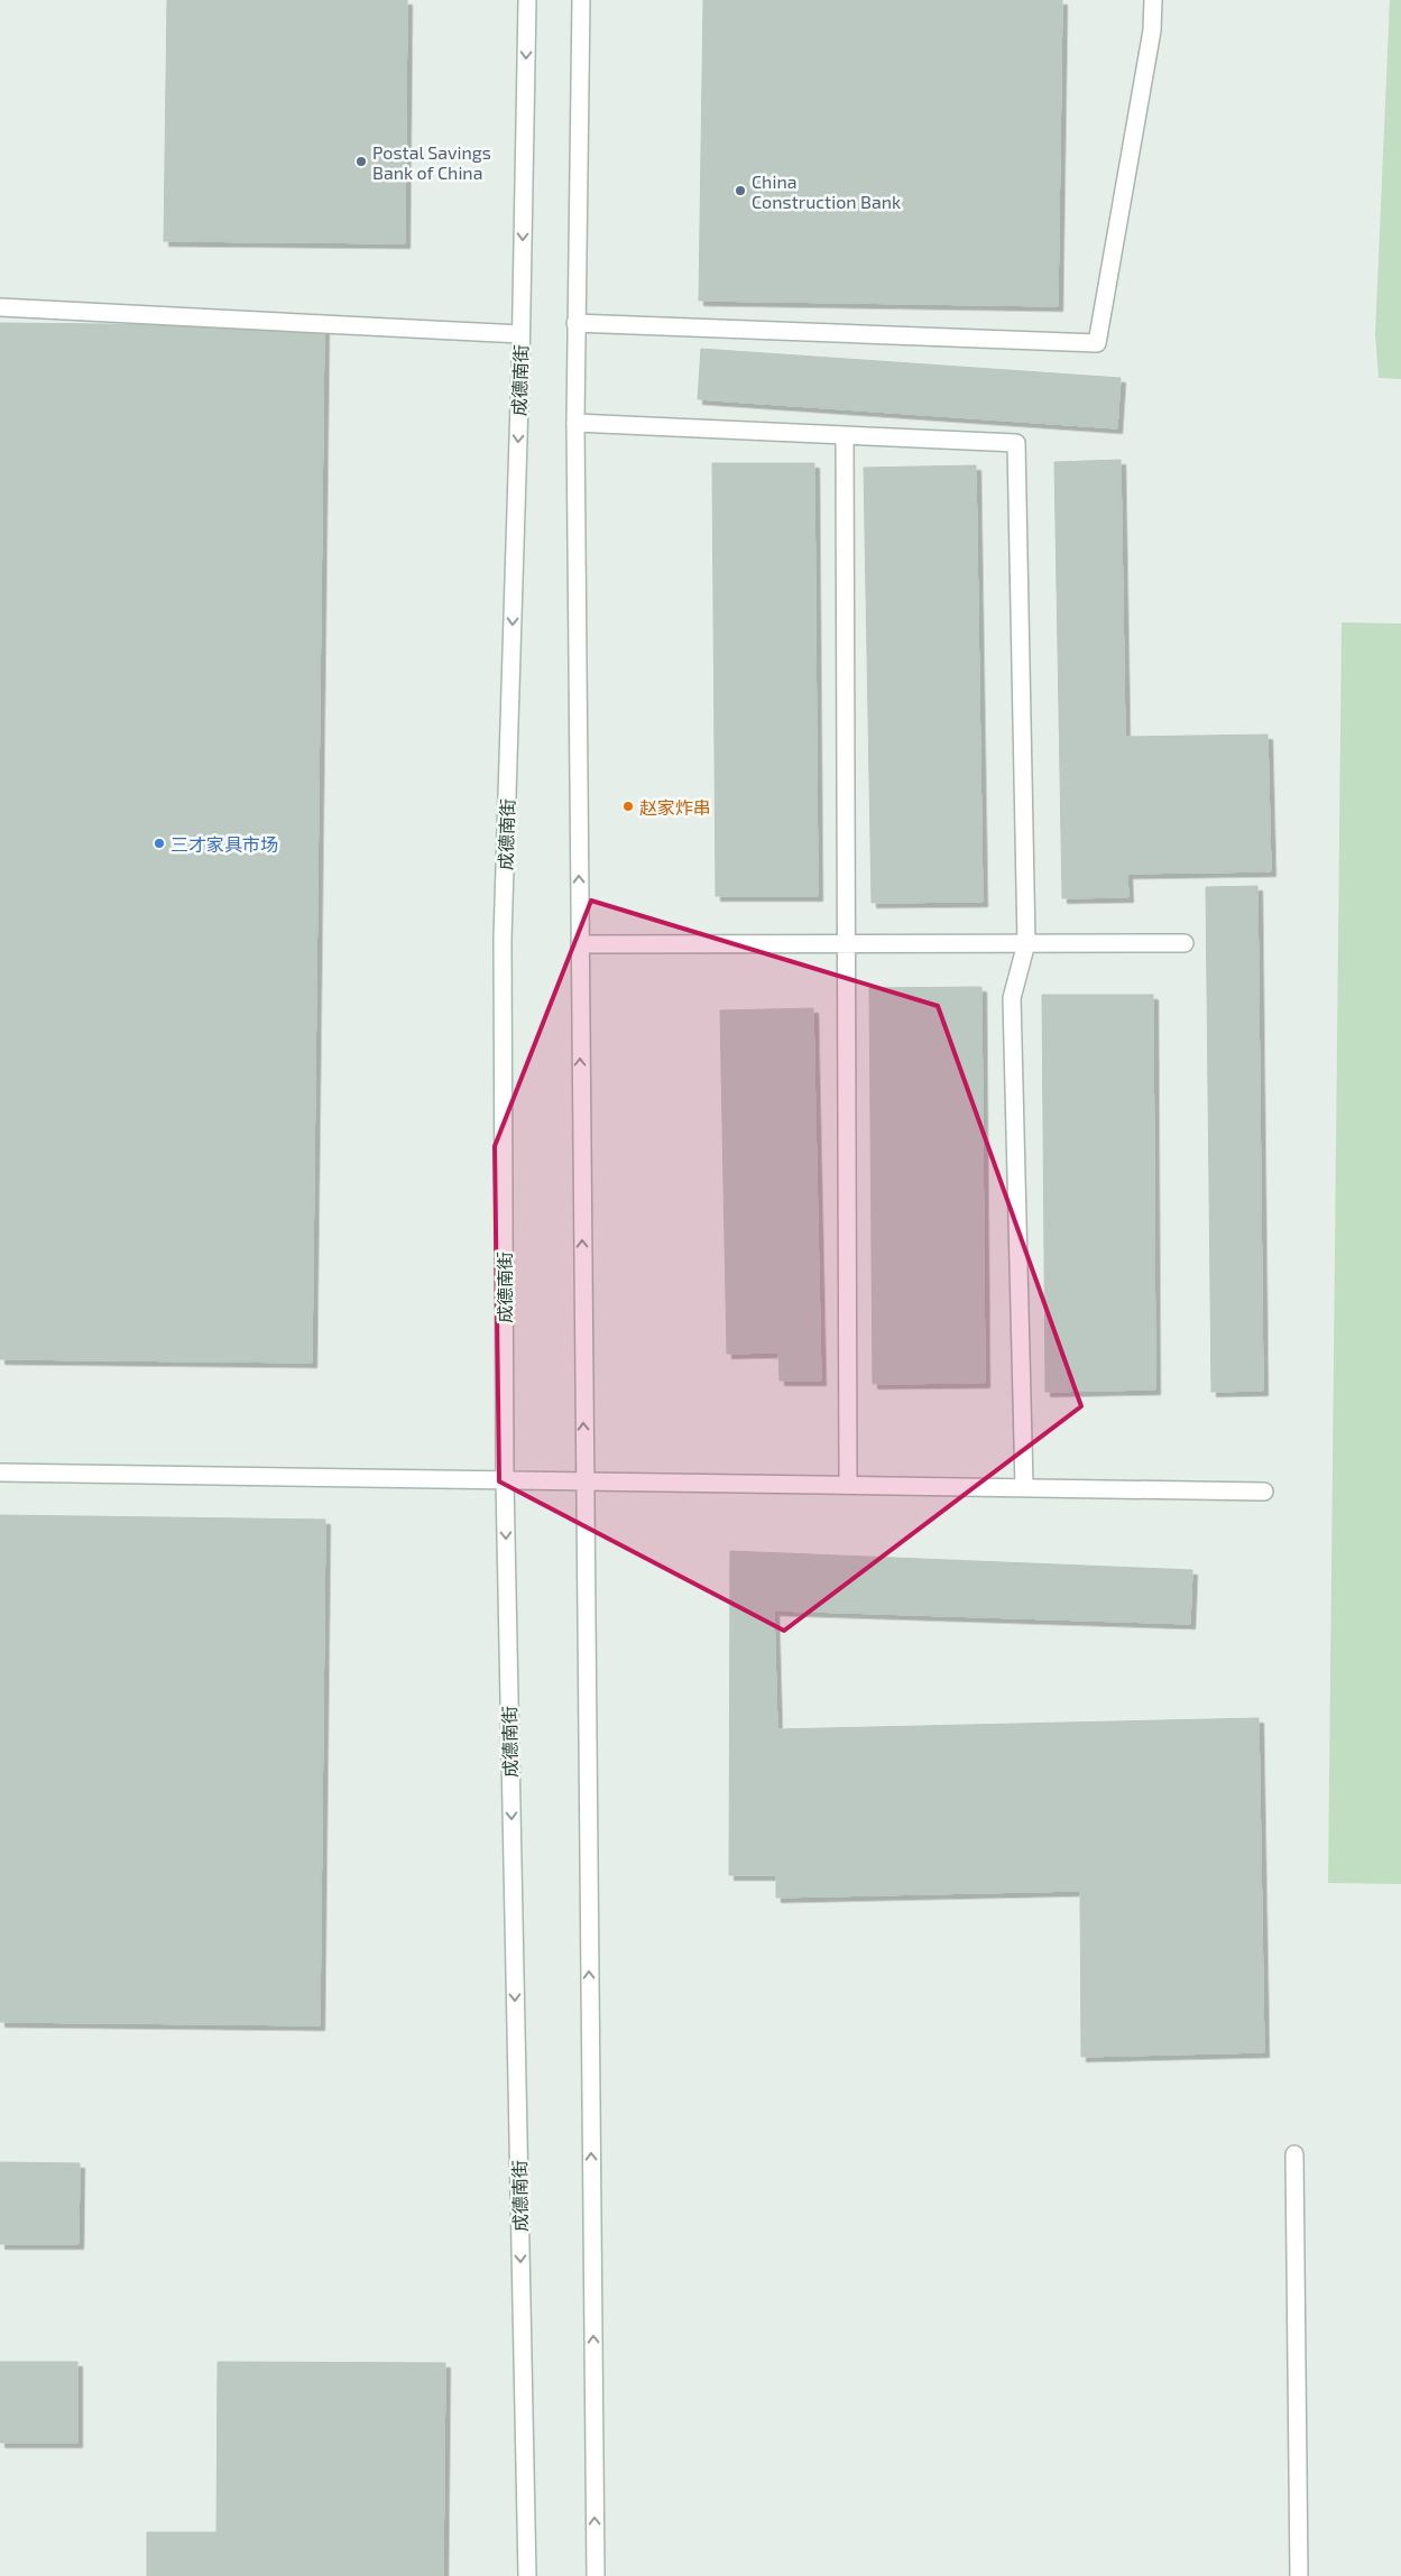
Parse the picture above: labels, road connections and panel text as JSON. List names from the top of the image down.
{
  "streets": {
    "main road": ["成德南街"]
  },
  "places": [
    "Postal Savings Bank of China",
    "China Construction Bank",
    "赵家炸串",
    "三才家具市场"
  ]
}
